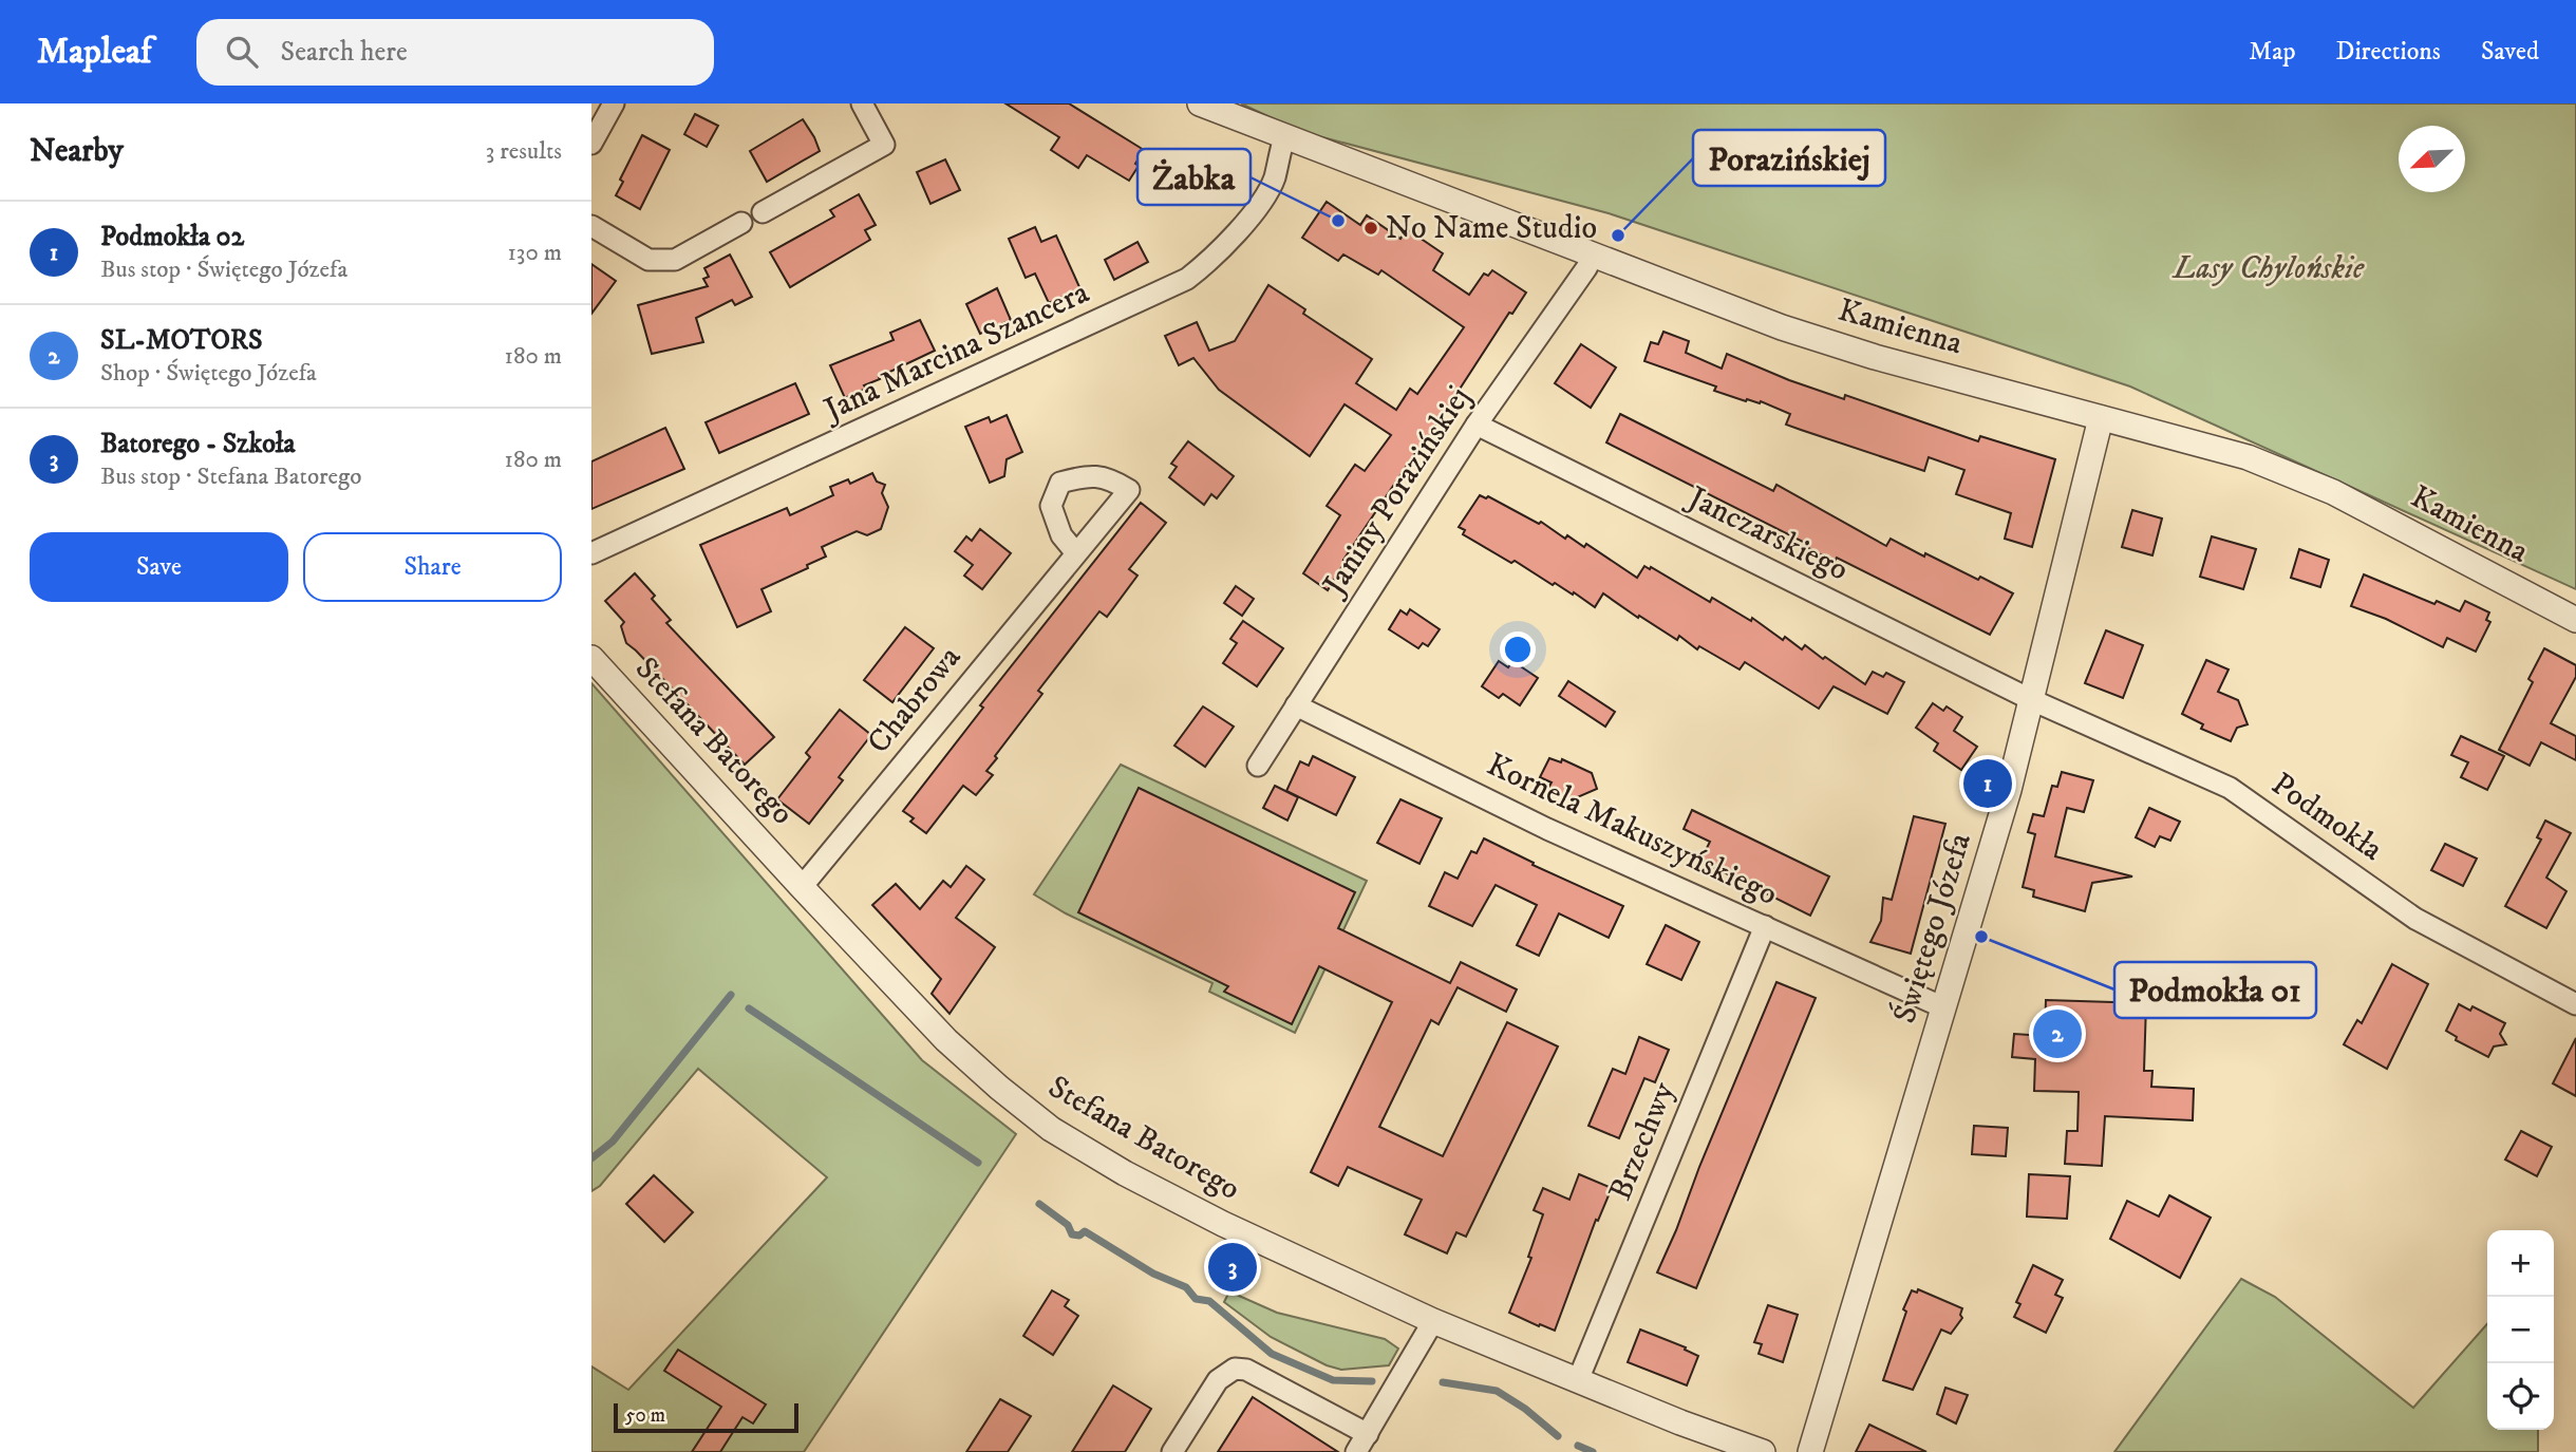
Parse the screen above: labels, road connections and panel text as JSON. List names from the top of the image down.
{
  "streets": {
    "street": [
      "Kamienna",
      "Jana Marcina Szancera",
      "Janiny Porazińskiej",
      "Janczarskiego",
      "Chabrowa",
      "Stefana Batorego",
      "Podmokła",
      "Kornela Makuszyńskiego",
      "Świętego Józefa",
      "Brzechwy"
    ]
  },
  "crossings": [
    ["Kamienna", "Jana Marcina Szancera"],
    ["Kamienna", "Janiny Porazińskiej"],
    ["Kamienna", "Świętego Józefa"],
    ["Janiny Porazińskiej", "Janczarskiego"],
    ["Janiny Porazińskiej", "Kornela Makuszyńskiego"],
    ["Janczarskiego", "Podmokła"],
    ["Janczarskiego", "Świętego Józefa"],
    ["Chabrowa", "Stefana Batorego"],
    ["Stefana Batorego", "Brzechwy"],
    ["Podmokła", "Świętego Józefa"],
    ["Kornela Makuszyńskiego", "Świętego Józefa"],
    ["Kornela Makuszyńskiego", "Brzechwy"]
  ],
  "parks": ["Lasy Chylońskie"],
  "places": [
    "Żabka",
    "No Name Studio",
    "Porazińskiej",
    "Podmokła 01"
  ],
  "scale_bar": "50 m",
  "north": "bottom left",
  "page": {
    "header": "Mapleaf",
    "search": "Search here",
    "nav": ["Map", "Directions", "Saved"],
    "heading": ["Nearby", "3 results"],
    "list": [
      {
        "mark": "1",
        "name": "Podmokła 02",
        "note": "Bus stop · Świętego Józefa",
        "value": "130 m"
      },
      {
        "mark": "2",
        "name": "SL-MOTORS",
        "note": "Shop · Świętego Józefa",
        "value": "180 m"
      },
      {
        "mark": "3",
        "name": "Batorego - Szkoła",
        "note": "Bus stop · Stefana Batorego",
        "value": "180 m"
      }
    ],
    "buttons": ["Save", "Share"],
    "pins": ["1", "2", "3"],
    "map_buttons": ["+", "−"],
    "scale": "50 m"
  }
}
